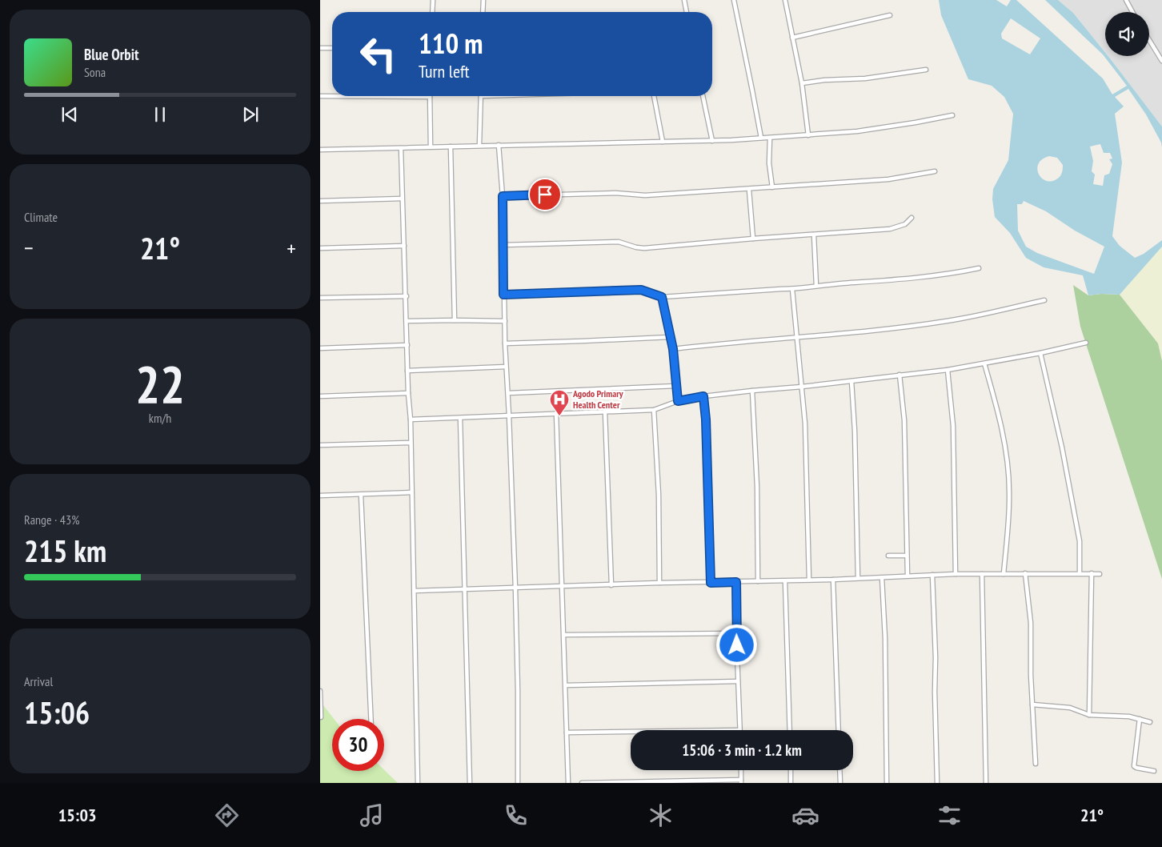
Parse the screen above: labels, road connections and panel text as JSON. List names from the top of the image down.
{
  "places": {
    "hospital": ["Agodo Primary Health Center"]
  },
  "page": {
    "turn": ["110 m", "Turn left"],
    "song": ["Blue Orbit", "Sona"],
    "tile": [
      "Climate",
      ["22", "km/h"],
      ["Range · 43%", "215 km"],
      ["Arrival", "15:06"]
    ],
    "heat": ["−", "21°", "+"],
    "limit": "30",
    "trip": "15:06 · 3 min · 1.2 km",
    "tabs": ["15:03", "21°"]
  }
}
